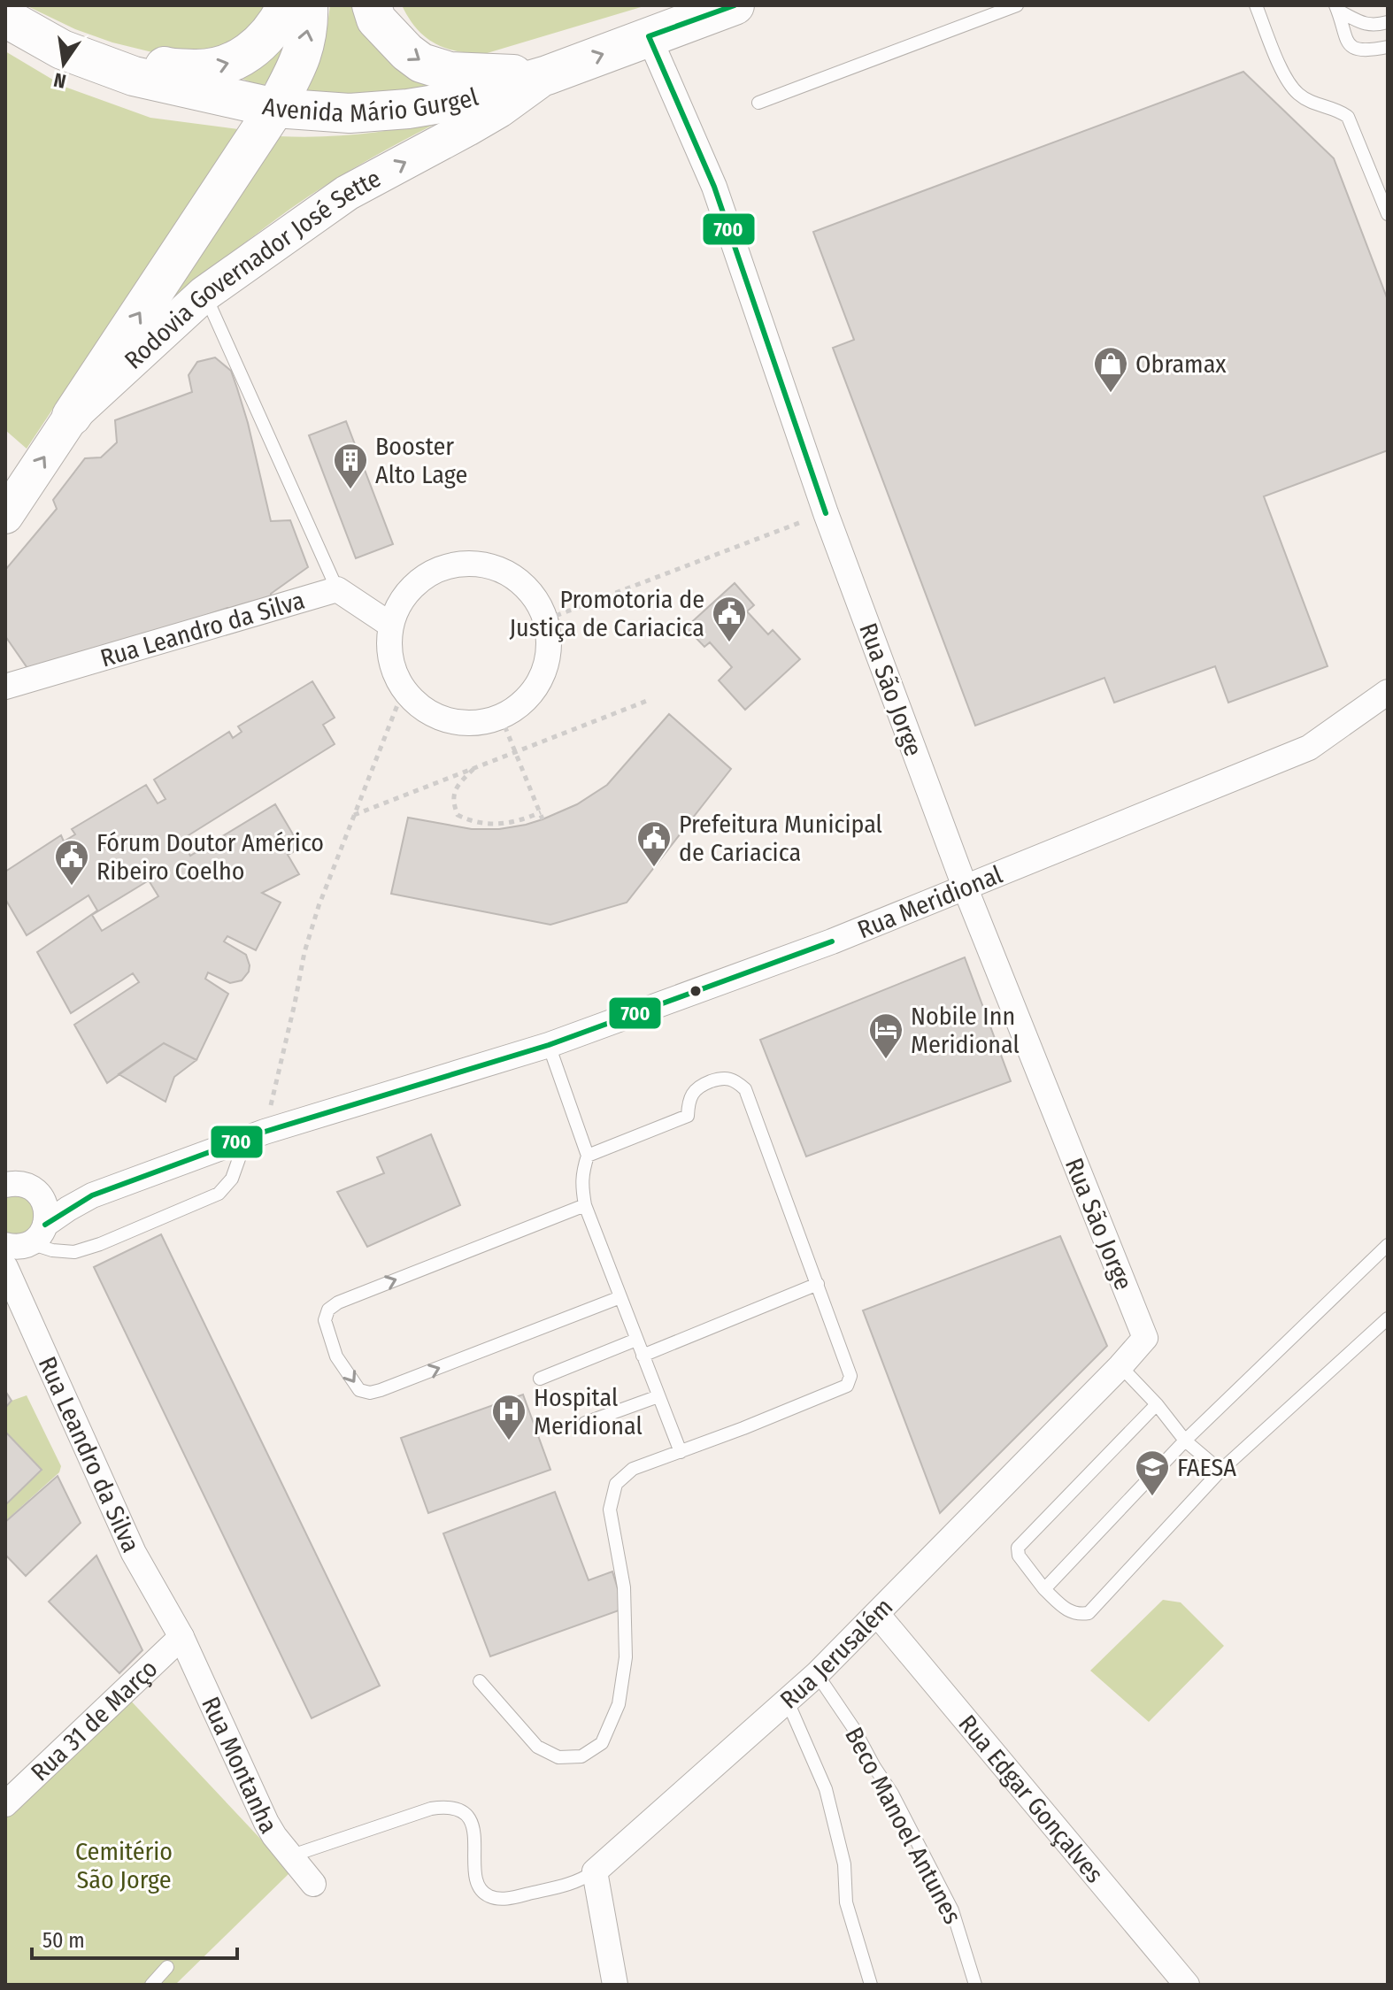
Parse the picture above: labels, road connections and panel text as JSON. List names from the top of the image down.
{
  "streets": {
    "main road": ["Avenida Mário Gurgel", "Rodovia Governador José Sette"],
    "street": [
      "Rua Leandro da Silva",
      "Rua São Jorge",
      "Rua Meridional",
      "Rua Jerusalém",
      "Rua 31 de Março",
      "Rua Montanha",
      "Rua Edgar Gonçalves"
    ],
    "lane": ["Beco Manoel Antunes"]
  },
  "crossings": [
    ["Avenida Mário Gurgel", "Rodovia Governador José Sette"],
    ["Avenida Mário Gurgel", "Rua São Jorge"],
    ["Rua Leandro da Silva", "Rua 31 de Março"],
    ["Rua Leandro da Silva", "Rua Montanha"],
    ["Rua São Jorge", "Rua Meridional"],
    ["Rua São Jorge", "Rua Jerusalém"],
    ["Rua Jerusalém", "Rua Edgar Gonçalves"],
    ["Rua Jerusalém", "Beco Manoel Antunes"],
    ["Rua 31 de Março", "Rua Montanha"]
  ],
  "parks": ["Cemitério São Jorge"],
  "places": {
    "shop": ["Obramax"],
    "building": ["Booster Alto Lage"],
    "public building": ["Promotoria de Justiça de Cariacica", "Prefeitura Municipal de Cariacica", "Fórum Doutor Américo Ribeiro Coelho"],
    "hotel": ["Nobile Inn Meridional"],
    "hospital": ["Hospital Meridional"],
    "school or university": ["FAESA"]
  },
  "lines": ["transit line 700"],
  "scale_bar": "50 m",
  "north": "bottom"
}
